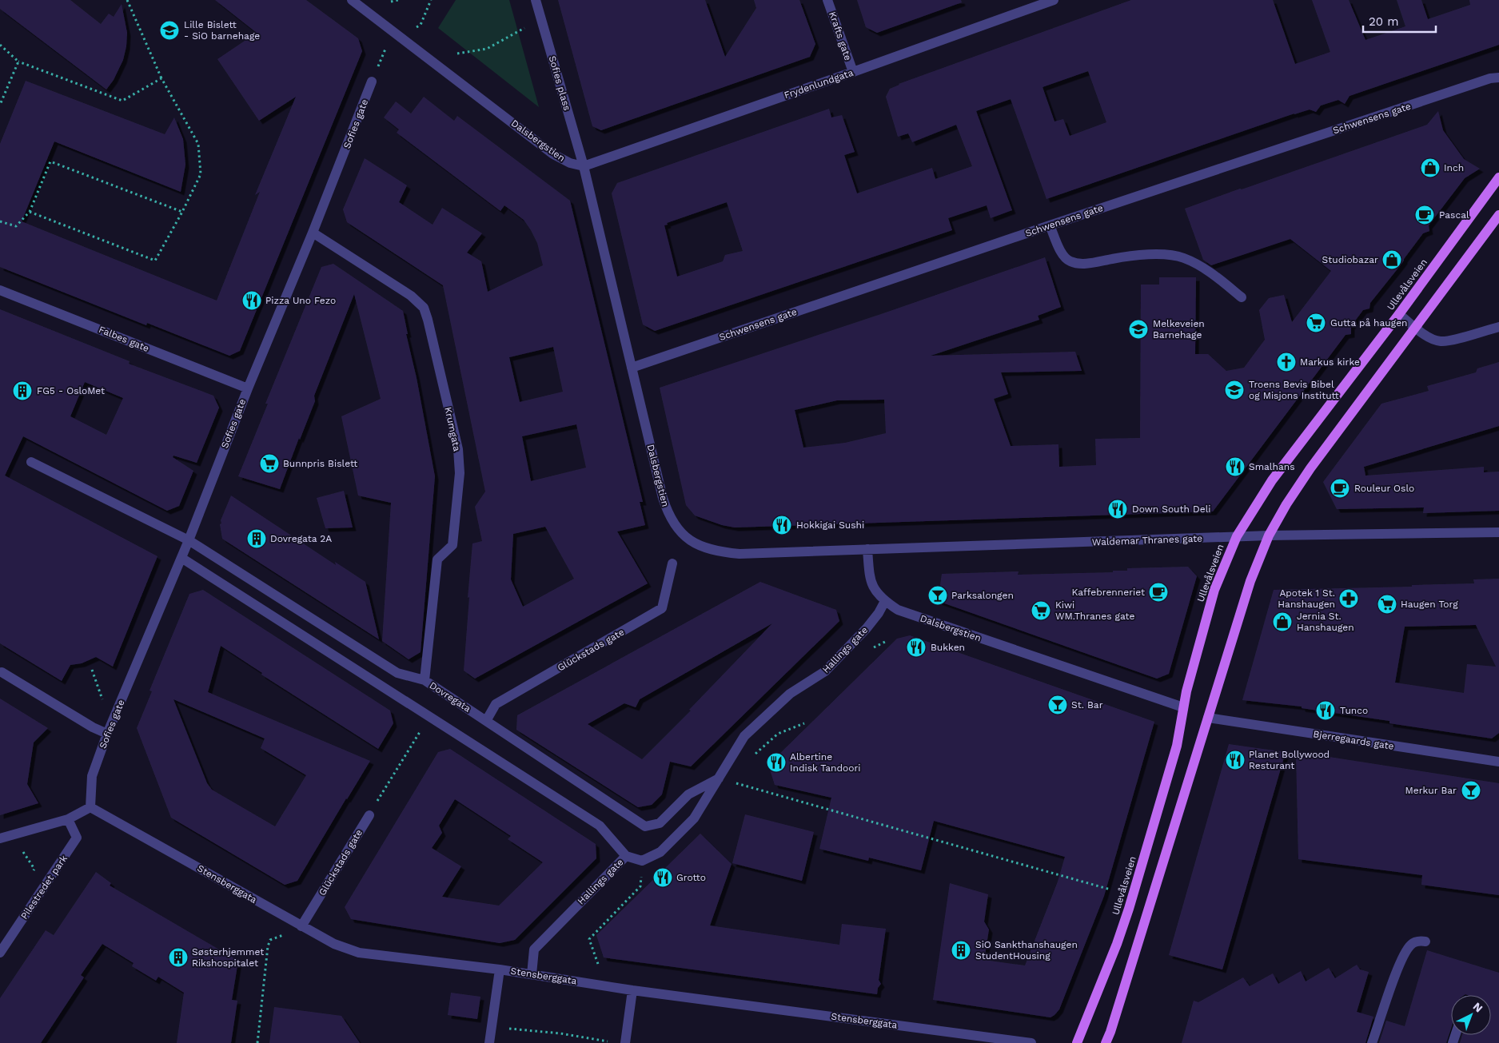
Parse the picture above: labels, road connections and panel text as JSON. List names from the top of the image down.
{
  "streets": {
    "main road": ["Ullevålsveien"],
    "street": [
      "Krafts gate",
      "Sofies plass",
      "Frydenlundgata",
      "Schwensens gate",
      "Sofies gate",
      "Dalsbergstien",
      "Falbes gate",
      "Krumgata",
      "Waldemar Thranes gate",
      "Glückstads gate",
      "Hallings gate",
      "Dovregata",
      "Bjerregaards gate",
      "Stensberggata",
      "Pilestredet park"
    ]
  },
  "crossings": [
    ["Krafts gate", "Frydenlundgata"],
    ["Sofies plass", "Frydenlundgata"],
    ["Sofies plass", "Dalsbergstien"],
    ["Frydenlundgata", "Dalsbergstien"],
    ["Schwensens gate", "Dalsbergstien"],
    ["Sofies gate", "Falbes gate"],
    ["Sofies gate", "Krumgata"],
    ["Sofies gate", "Dovregata"],
    ["Sofies gate", "Stensberggata"],
    ["Dalsbergstien", "Ullevålsveien"],
    ["Dalsbergstien", "Waldemar Thranes gate"],
    ["Dalsbergstien", "Hallings gate"],
    ["Ullevålsveien", "Waldemar Thranes gate"],
    ["Krumgata", "Dovregata"],
    ["Glückstads gate", "Dovregata"],
    ["Glückstads gate", "Stensberggata"],
    ["Hallings gate", "Dovregata"],
    ["Hallings gate", "Stensberggata"]
  ],
  "places": {
    "school or university": ["Lille Bislett - SiO barnehage", "Melkeveien Barnehage", "Troens Bevis Bibel og Misjons Institutt"],
    "shop": ["Inch", "Studiobazar", "Jernia St. Hanshaugen"],
    "cafe": ["Pascal", "Rouleur Oslo", "Kaffebrenneriet"],
    "restaurant": [
      "Pizza Uno Fezo",
      "Smalhans",
      "Down South Deli",
      "Hokkigai Sushi",
      "Bukken",
      "Tunco",
      "Planet Bollywood Resturant",
      "Albertine Indisk Tandoori",
      "Grotto"
    ],
    "supermarket": [
      "Gutta på haugen",
      "Bunnpris Bislett",
      "Haugen Torg",
      "Kiwi WM.Thranes gate"
    ],
    "church": ["Markus kirke"],
    "building": [
      "FG5 - OsloMet",
      "Dovregata 2A",
      "SiO Sankthanshaugen StudentHousing",
      "Søsterhjemmet Rikshospitalet"
    ],
    "bar": ["Parksalongen", "St. Bar", "Merkur Bar"],
    "pharmacy": ["Apotek 1 St. Hanshaugen"]
  },
  "scale_bar": "20 m",
  "north": "top right"
}
